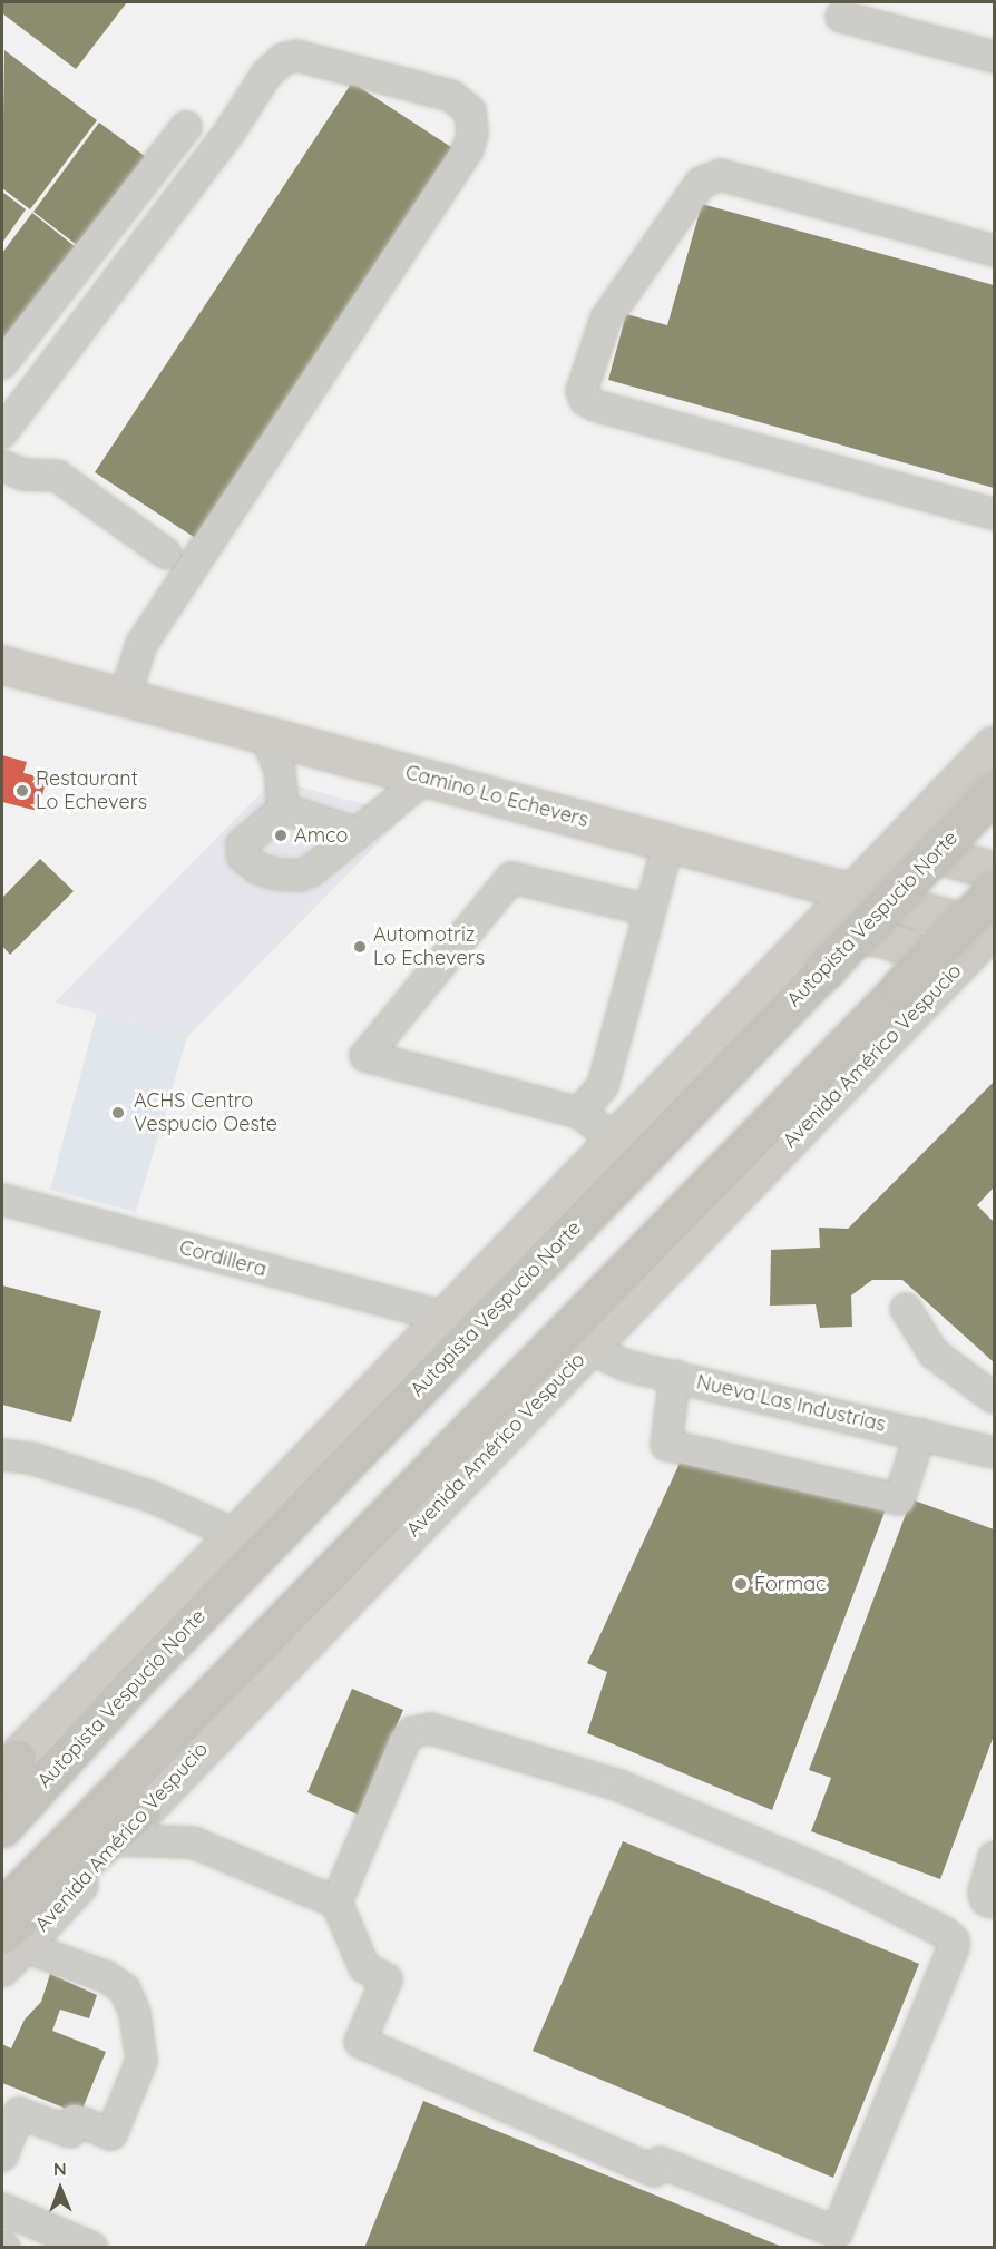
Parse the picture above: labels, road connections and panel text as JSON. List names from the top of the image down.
{
  "streets": {
    "highway": ["Autopista Vespucio Norte"],
    "main road": ["Camino Lo Echevers", "Avenida Américo Vespucio"],
    "street": ["Cordillera", "Nueva Las Industrias"]
  },
  "crossings": [
    ["Camino Lo Echevers", "Avenida Américo Vespucio"],
    ["Avenida Américo Vespucio", "Nueva Las Industrias"]
  ],
  "places": [
    "Restaurant Lo Echevers",
    "Amco",
    "Automotriz Lo Echevers",
    "ACHS Centro Vespucio Oeste",
    "Formac"
  ],
  "north": "top"
}
